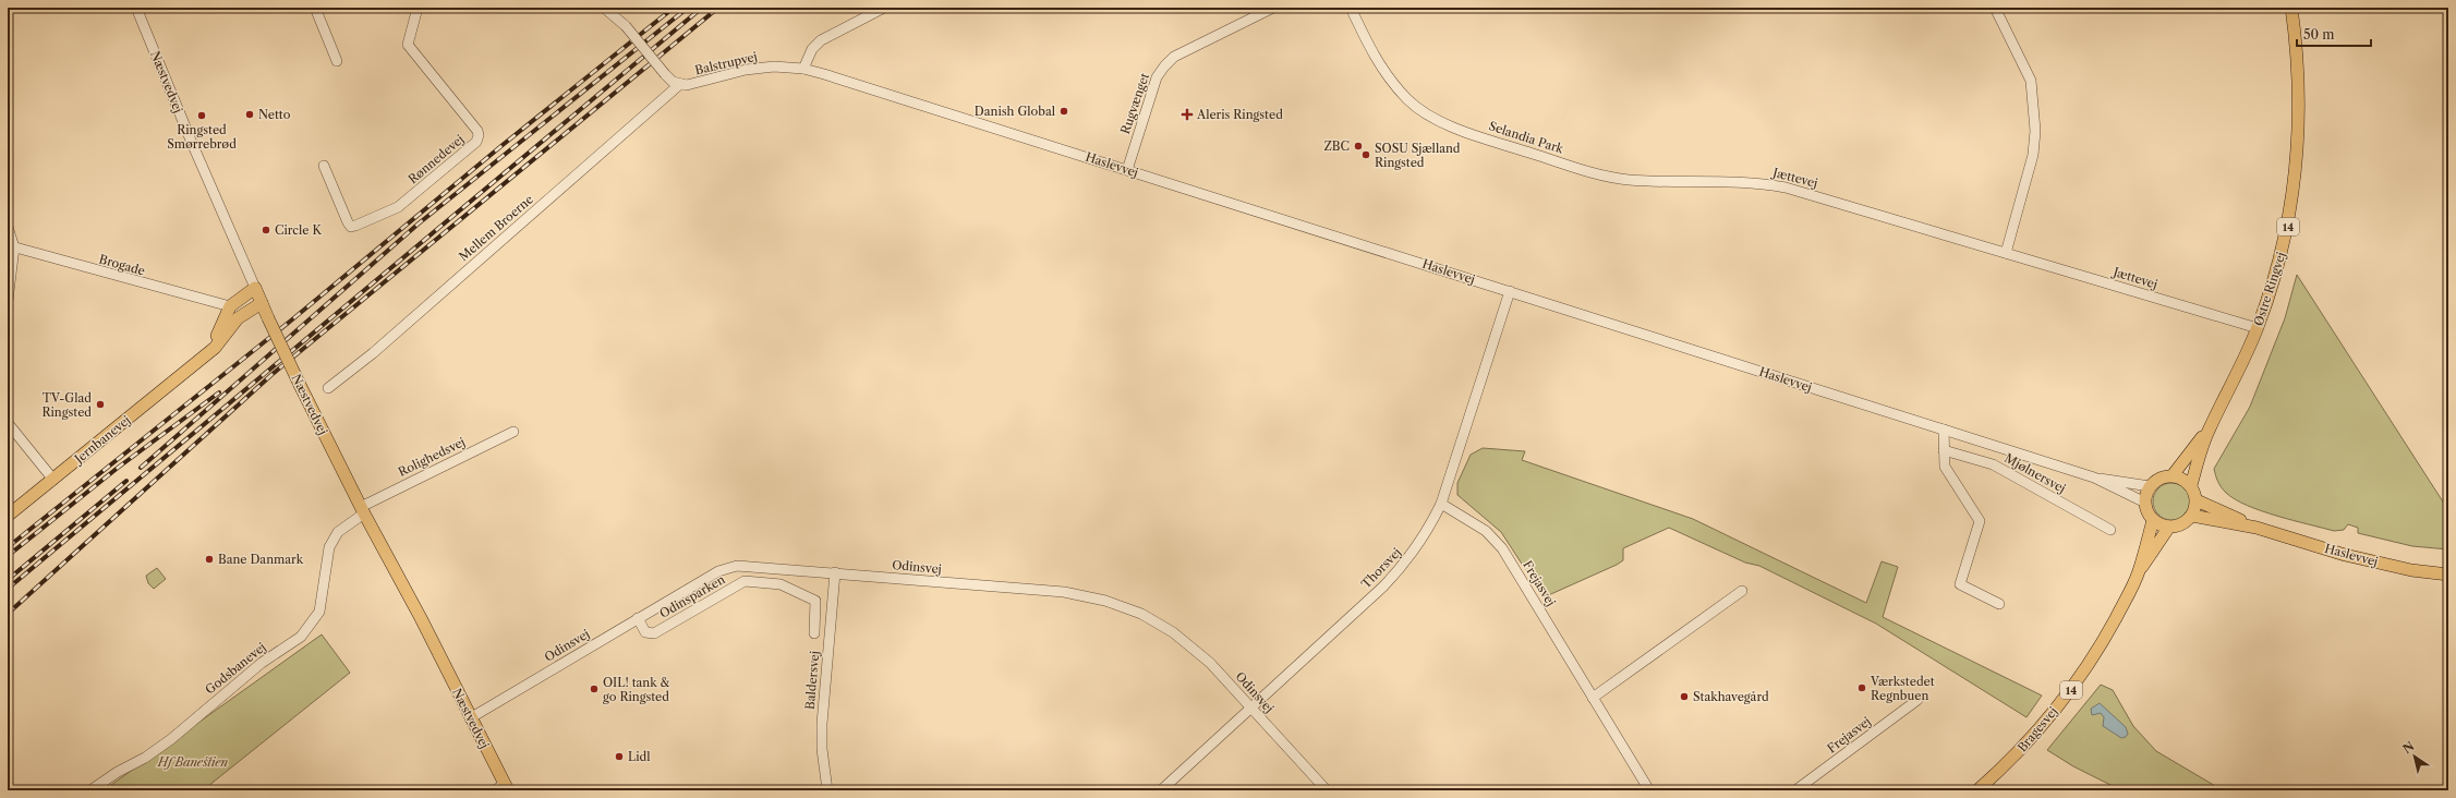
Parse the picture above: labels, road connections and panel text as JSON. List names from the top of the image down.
{
  "streets": {
    "main road": [
      "Næstvedvej",
      "Haslevvej",
      "14",
      "Østre Ringvej",
      "Jernbanevej",
      "Bragesvej"
    ],
    "street": [
      "Balstrupvej",
      "Rugvænget",
      "Selandia Park",
      "Rønnedevej",
      "Jættevej",
      "Mellem Broerne",
      "Brogade",
      "Rolighedsvej",
      "Mjølnersvej",
      "Odinsvej",
      "Thorsvej",
      "Frejasvej",
      "Odinsparken",
      "Godsbanevej",
      "Baldersvej"
    ]
  },
  "crossings": [
    ["Balstrupvej", "Haslevvej"],
    ["Balstrupvej", "Mellem Broerne"],
    ["Næstvedvej", "Jernbanevej"],
    ["Næstvedvej", "Rolighedsvej"],
    ["Næstvedvej", "Odinsvej"],
    ["Næstvedvej", "Godsbanevej"],
    ["Rugvænget", "Haslevvej"],
    ["Selandia Park", "Jættevej"],
    ["Haslevvej", "14"],
    ["Haslevvej", "Østre Ringvej"],
    ["Haslevvej", "Thorsvej"],
    ["Haslevvej", "Bragesvej"],
    ["Jættevej", "Østre Ringvej"],
    ["14", "Østre Ringvej"],
    ["14", "Bragesvej"],
    ["Brogade", "Jernbanevej"],
    ["Østre Ringvej", "Bragesvej"],
    ["Rolighedsvej", "Godsbanevej"],
    ["Odinsvej", "Thorsvej"],
    ["Odinsvej", "Odinsparken"],
    ["Odinsvej", "Baldersvej"],
    ["Thorsvej", "Frejasvej"]
  ],
  "parks": ["Hf Banestien"],
  "places": {
    "other": [
      "Danish Global",
      "Netto",
      "Ringsted Smørrebrød",
      "ZBC",
      "SOSU Sjælland Ringsted",
      "Circle K",
      "TV-Glad Ringsted",
      "Bane Danmark",
      "Værkstedet Regnbuen",
      "OIL! tank & go Ringsted",
      "Stakhavegård",
      "Lidl"
    ],
    "health": ["Aleris Ringsted"]
  },
  "scale_bar": "50 m",
  "north": "top left"
}
